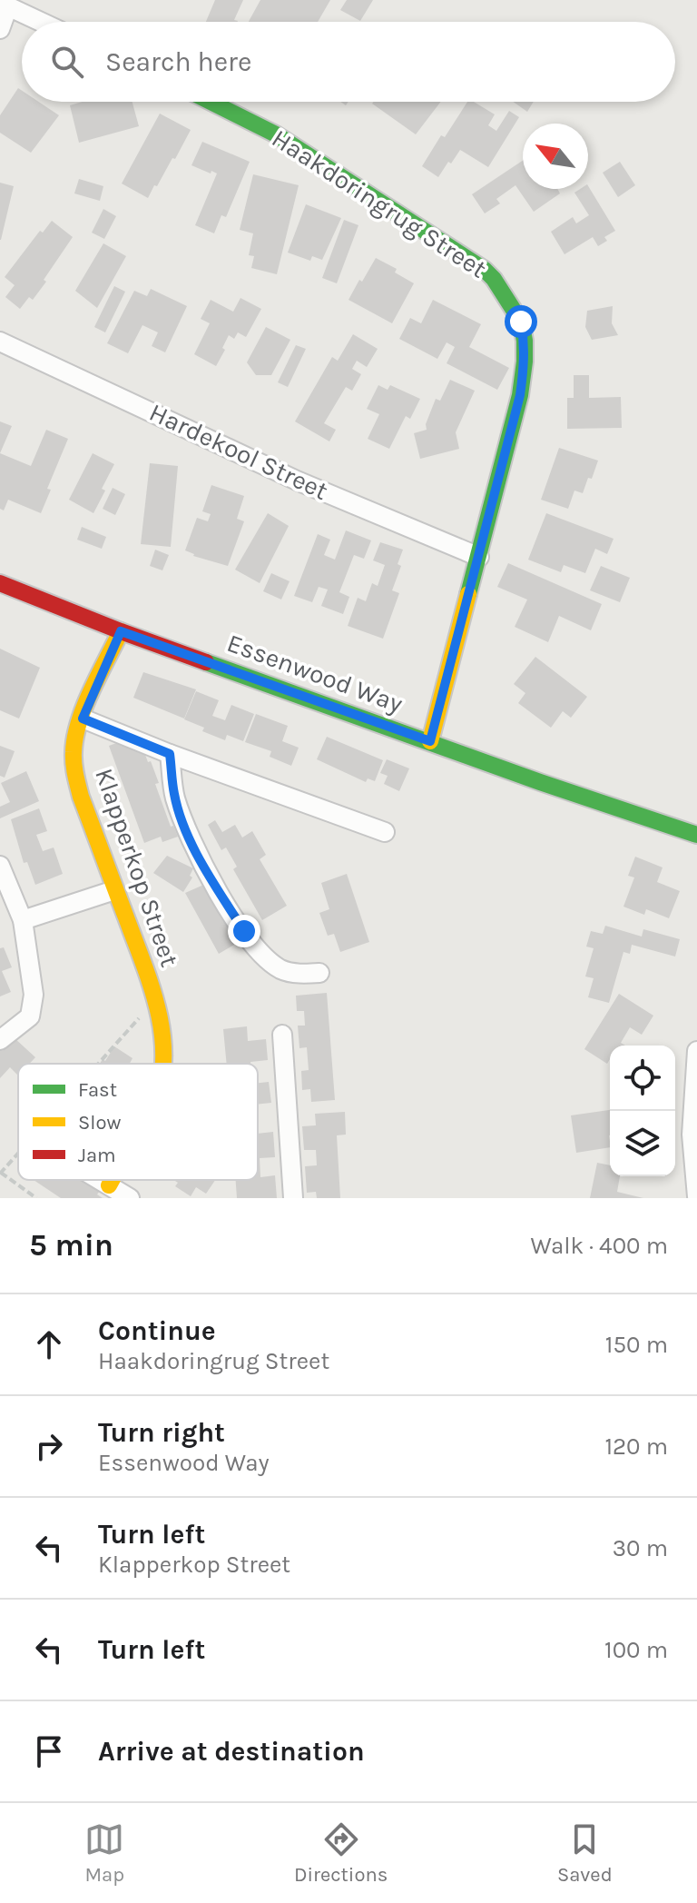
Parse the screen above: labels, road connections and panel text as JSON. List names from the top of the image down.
{
  "streets": {
    "street": [
      "Haakdoringrug Street",
      "Hardekool Street",
      "Essenwood Way",
      "Klapperkop Street"
    ]
  },
  "crossings": [
    ["Haakdoringrug Street", "Hardekool Street"],
    ["Haakdoringrug Street", "Essenwood Way"],
    ["Essenwood Way", "Klapperkop Street"]
  ],
  "legend": ["Fast", "Slow", "Jam"],
  "north": "top left",
  "page": {
    "search": "Search here",
    "heading": ["5 min", "Walk · 400 m"],
    "list": [
      ["Continue", "Haakdoringrug Street", "150 m"],
      ["Turn right", "Essenwood Way", "120 m"],
      ["Turn left", "Klapperkop Street", "30 m"],
      ["Turn left", "100 m"],
      "Arrive at destination"
    ],
    "nav": ["Map", "Directions", "Saved"]
  }
}
